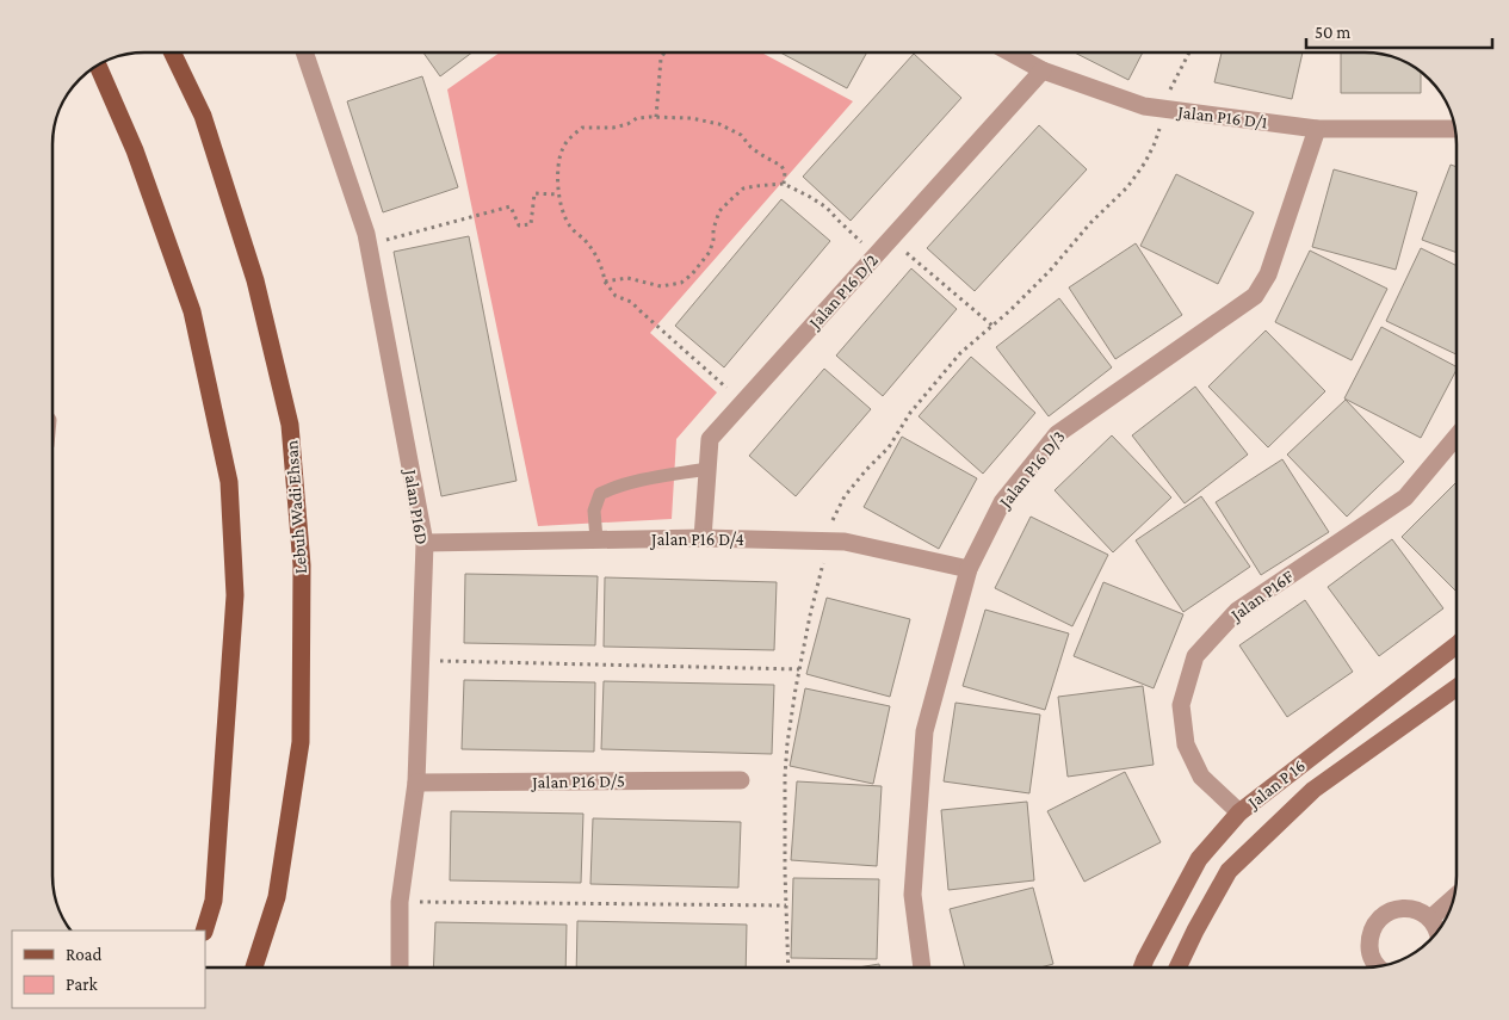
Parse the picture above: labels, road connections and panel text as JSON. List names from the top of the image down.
{
  "streets": {
    "main road": ["Lebuh Wadi Ehsan"],
    "street": [
      "Jalan P16 D/1",
      "Jalan P16 D/2",
      "Jalan P16 D/3",
      "Jalan P16D",
      "Jalan P16 D/4",
      "Jalan P16F",
      "Jalan P16 D/5",
      "Jalan P 16"
    ]
  },
  "crossings": [
    ["Jalan P16 D/1", "Jalan P16 D/2"],
    ["Jalan P16 D/1", "Jalan P16 D/3"],
    ["Jalan P16 D/2", "Jalan P16 D/4"],
    ["Jalan P16 D/3", "Jalan P16 D/4"],
    ["Jalan P16D", "Jalan P16 D/4"],
    ["Jalan P16D", "Jalan P16 D/5"],
    ["Jalan P16F", "Jalan P 16"]
  ],
  "legend": ["Road", "Park"],
  "scale_bar": "50 m"
}
